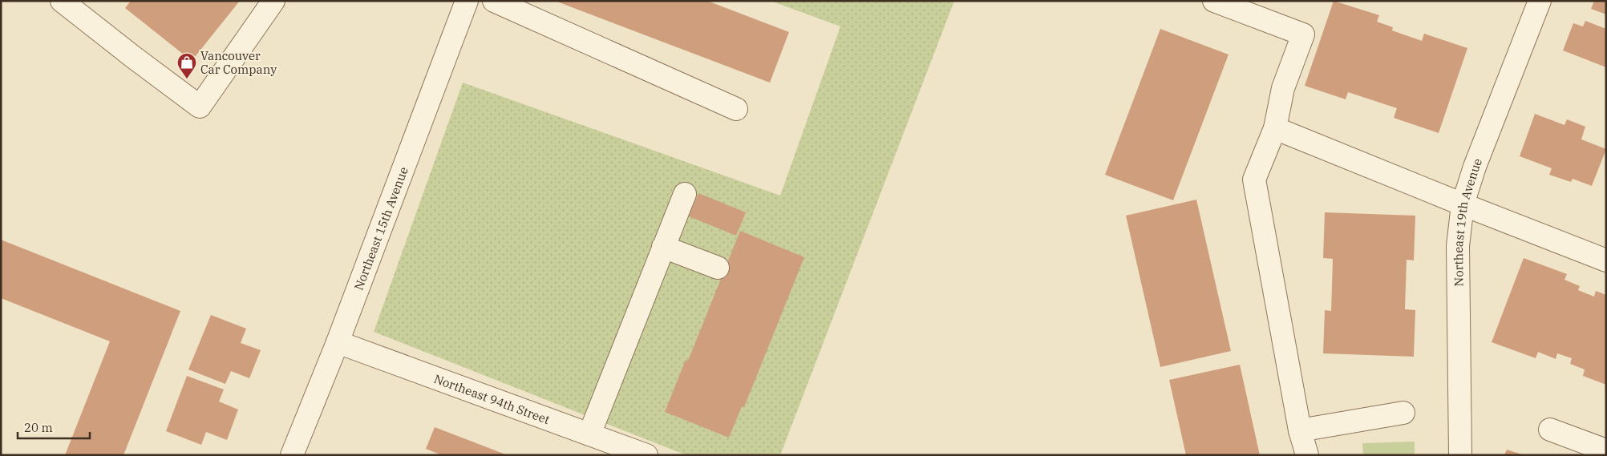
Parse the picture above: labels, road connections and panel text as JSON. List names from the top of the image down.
{
  "streets": {
    "street": ["Northeast 19th Avenue", "Northeast 15th Avenue", "Northeast 94th Street"]
  },
  "crossings": [
    ["Northeast 15th Avenue", "Northeast 94th Street"]
  ],
  "places": {
    "shop": ["Vancouver Car Company"]
  },
  "scale_bar": "20 m"
}
